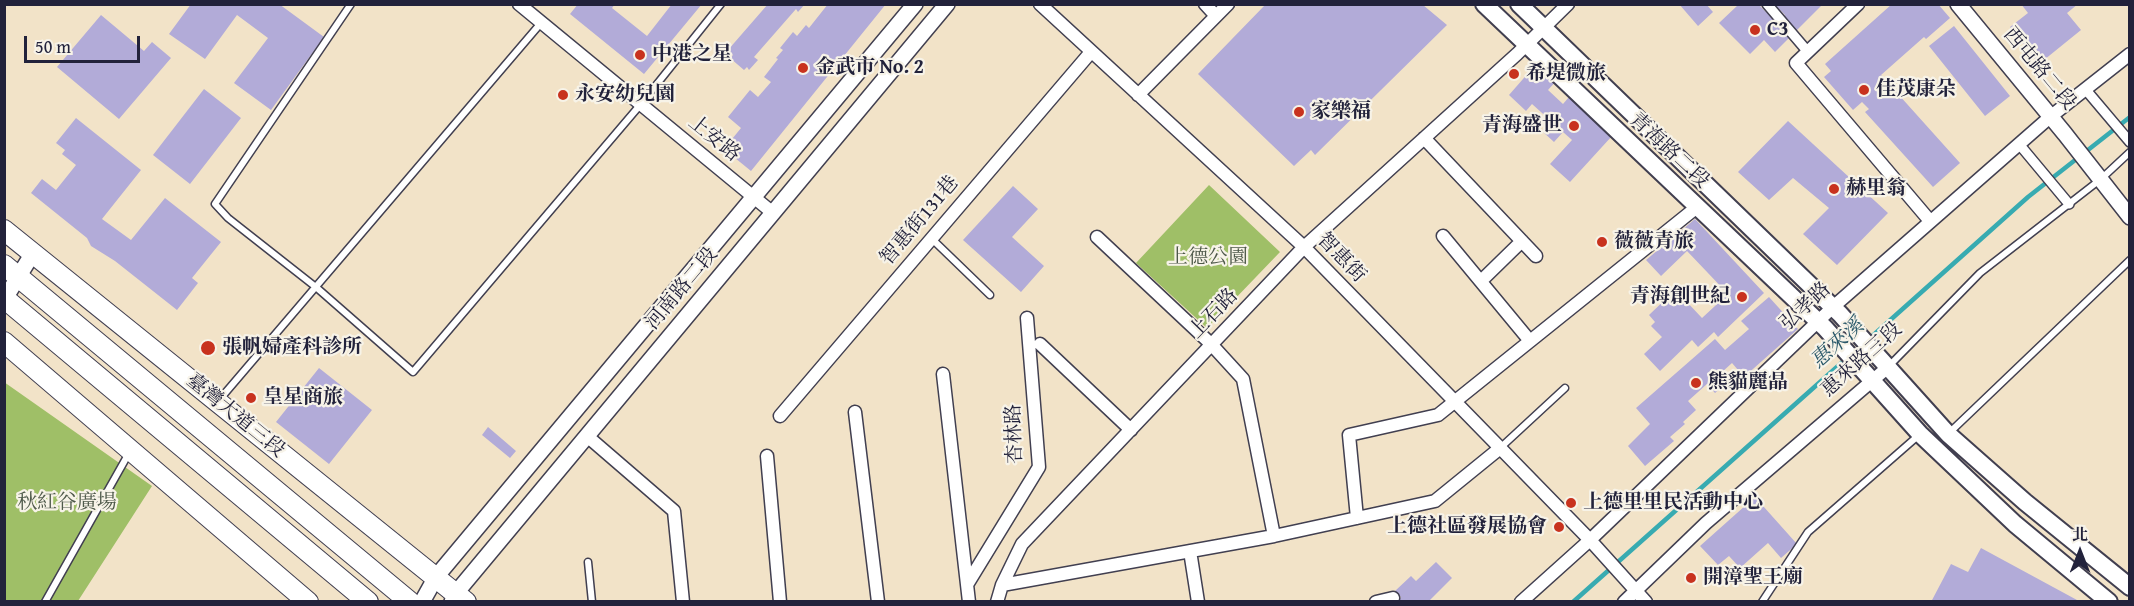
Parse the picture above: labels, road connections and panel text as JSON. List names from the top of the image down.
{
  "streets": {
    "main road": ["青海路二段", "臺灣大道三段"],
    "street": [
      "西屯路二段",
      "上安路",
      "智惠街131巷",
      "智惠街",
      "河南路二段",
      "弘孝路",
      "上石路",
      "惠來路三段",
      "杏林路"
    ]
  },
  "crossings": [
    ["西屯路二段", "弘孝路"],
    ["西屯路二段", "惠來路三段"],
    ["上安路", "河南路二段"],
    ["青海路二段", "弘孝路"],
    ["青海路二段", "上石路"],
    ["青海路二段", "惠來路三段"],
    ["智惠街131巷", "智惠街"],
    ["智惠街", "弘孝路"],
    ["智惠街", "上石路"],
    ["智惠街", "惠來路三段"],
    ["河南路二段", "臺灣大道三段"]
  ],
  "water": ["惠來溪"],
  "parks": ["上德公園", "秋紅谷廣場"],
  "places": [
    "C3",
    "中港之星",
    "金武市 No. 2",
    "希堤微旅",
    "佳茂康朵",
    "永安幼兒園",
    "家樂福",
    "青海盛世",
    "赫里翁",
    "薇薇青旅",
    "青海創世紀",
    "張帆婦產科診所",
    "熊貓麗晶",
    "皇星商旅",
    "上德里里民活動中心",
    "上德社區發展協會",
    "開漳聖王廟"
  ],
  "scale_bar": "50 m",
  "north": "top"
}
